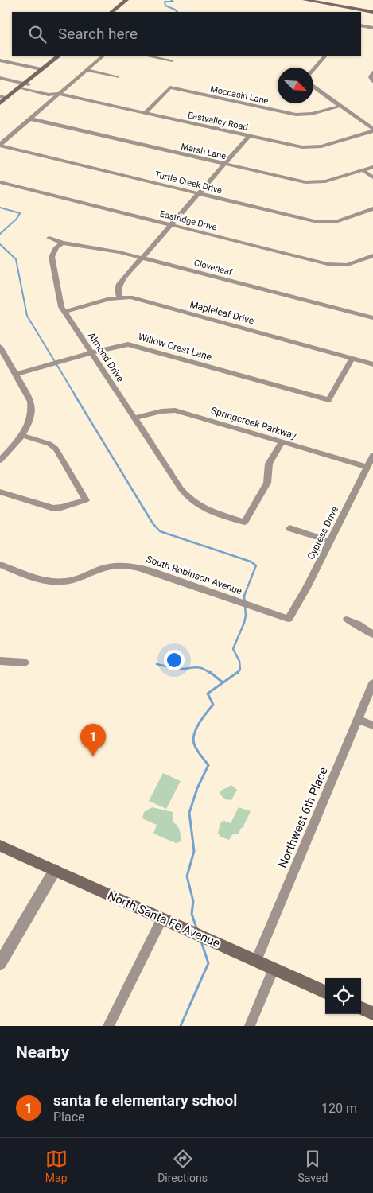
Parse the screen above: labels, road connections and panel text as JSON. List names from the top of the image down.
{
  "streets": {
    "main road": ["North Santa Fe Avenue"],
    "street": [
      "Moccasin Lane",
      "Eastvalley Road",
      "Marsh Lane",
      "Turtle Creek Drive",
      "Eastridge Drive",
      "Cloverleaf",
      "Mapleleaf Drive",
      "Willow Crest Lane",
      "Almond Drive",
      "Springcreek Parkway",
      "Cypress Drive",
      "South Robinson Avenue",
      "Northwest 6th Place"
    ]
  },
  "crossings": [
    ["Moccasin Lane", "Eastvalley Road"],
    ["Cloverleaf", "Almond Drive"],
    ["Mapleleaf Drive", "Willow Crest Lane"],
    ["Mapleleaf Drive", "Almond Drive"],
    ["Willow Crest Lane", "Almond Drive"],
    ["Almond Drive", "Springcreek Parkway"],
    ["Springcreek Parkway", "Cypress Drive"],
    ["Cypress Drive", "South Robinson Avenue"],
    ["Northwest 6th Place", "North Santa Fe Avenue"]
  ],
  "north": "bottom right",
  "page": {
    "search": "Search here",
    "pins": "1",
    "heading": "Nearby",
    "list": [
      {
        "mark": "1",
        "name": "santa fe elementary school",
        "note": "Place",
        "value": "120 m"
      }
    ],
    "nav": ["Map", "Directions", "Saved"]
  }
}
